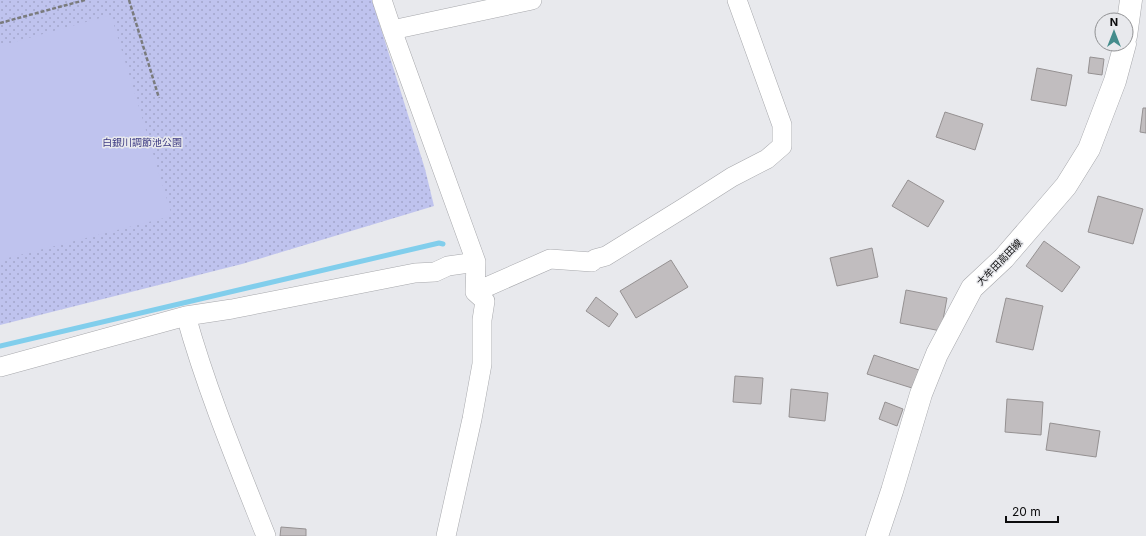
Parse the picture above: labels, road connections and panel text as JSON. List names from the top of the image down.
{
  "streets": {
    "main road": ["大牟田高田線"]
  },
  "parks": ["白銀川調節池公園"],
  "scale_bar": "20 m",
  "north": "top"
}
